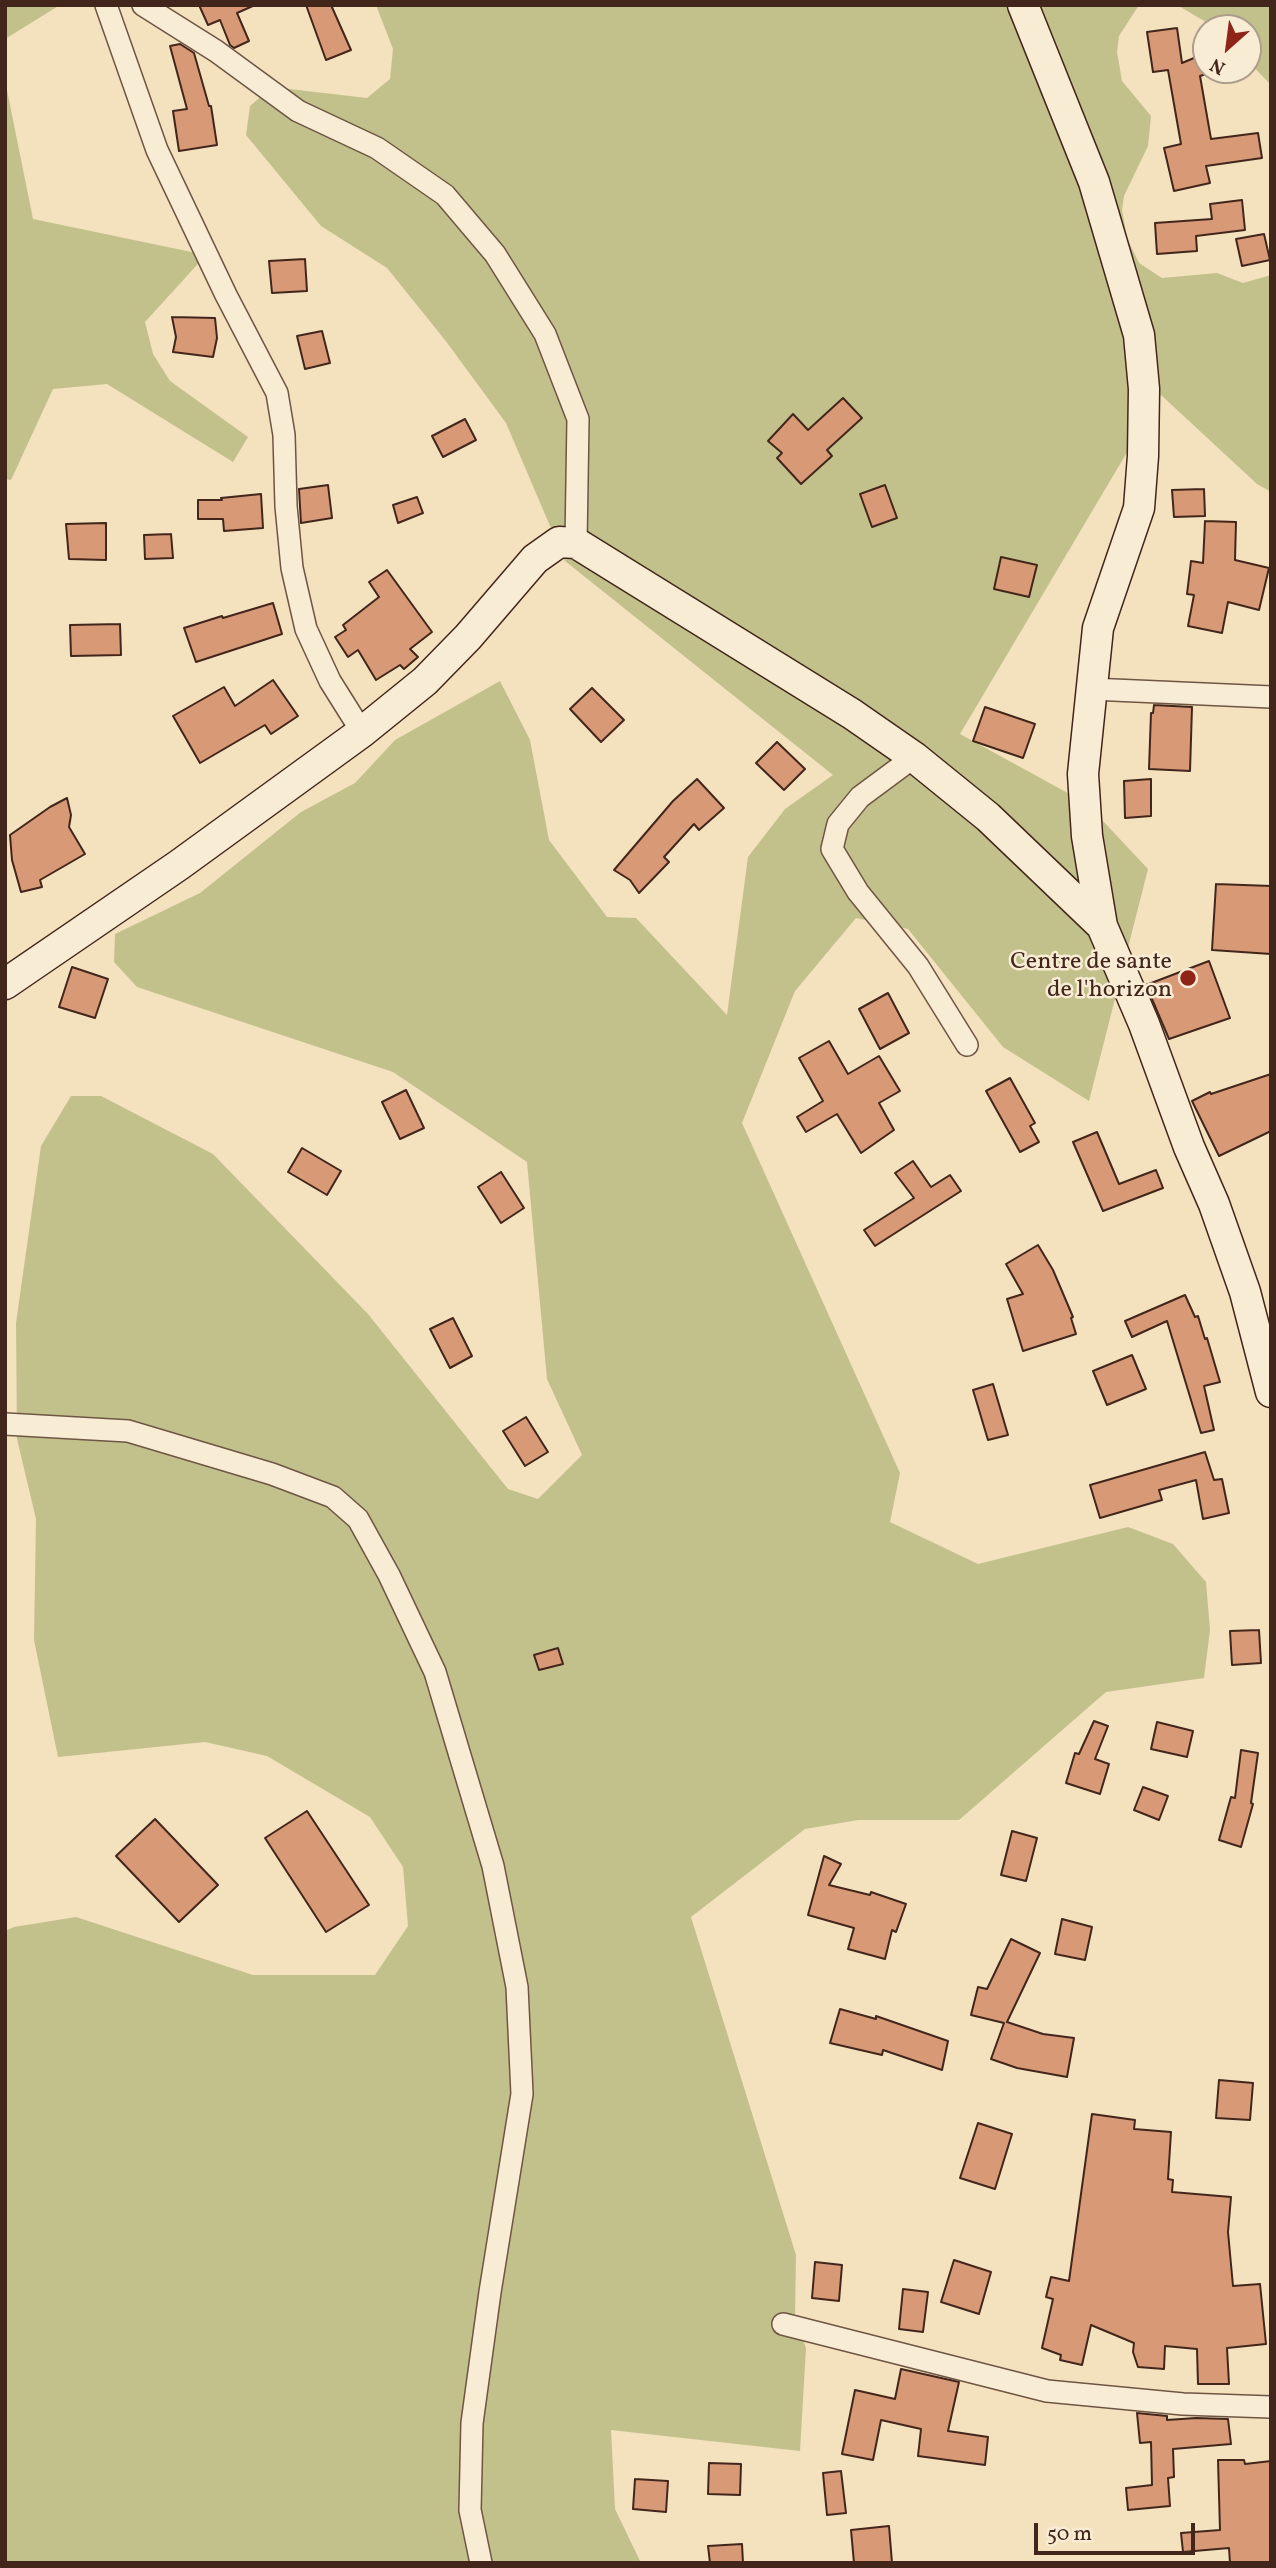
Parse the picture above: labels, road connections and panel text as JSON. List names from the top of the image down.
{
  "places": ["Centre de sante de l'horizon"],
  "scale_bar": "50 m",
  "north": "bottom left"
}
